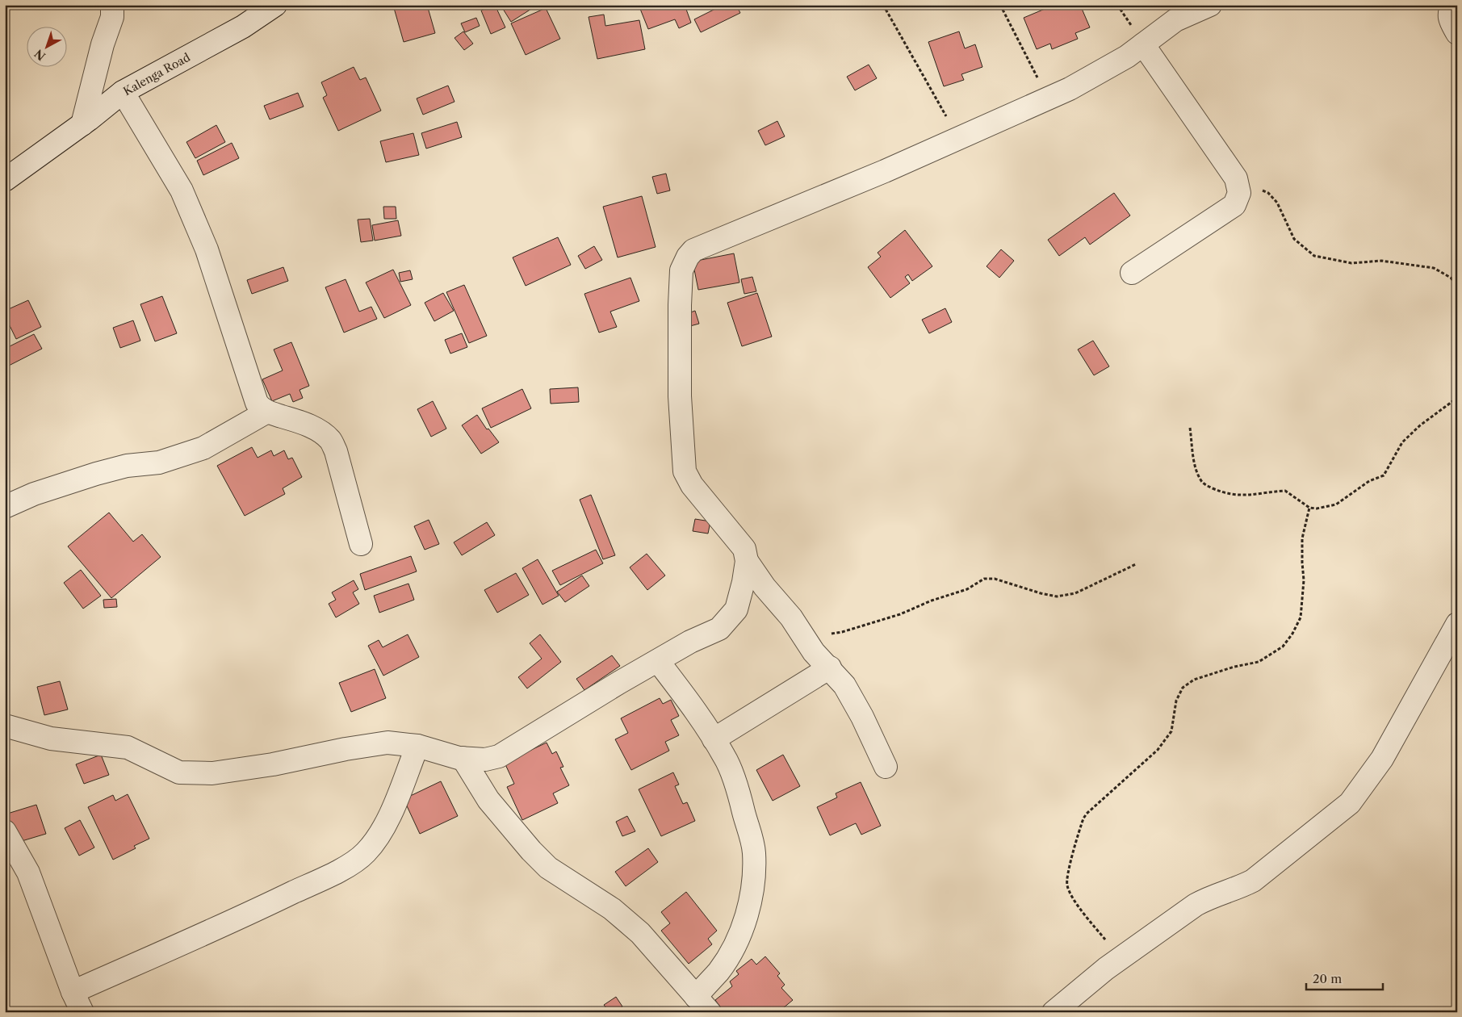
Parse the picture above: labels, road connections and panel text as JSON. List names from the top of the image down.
{
  "streets": {
    "street": ["Kalenga Road"]
  },
  "scale_bar": "20 m",
  "north": "bottom left"
}
